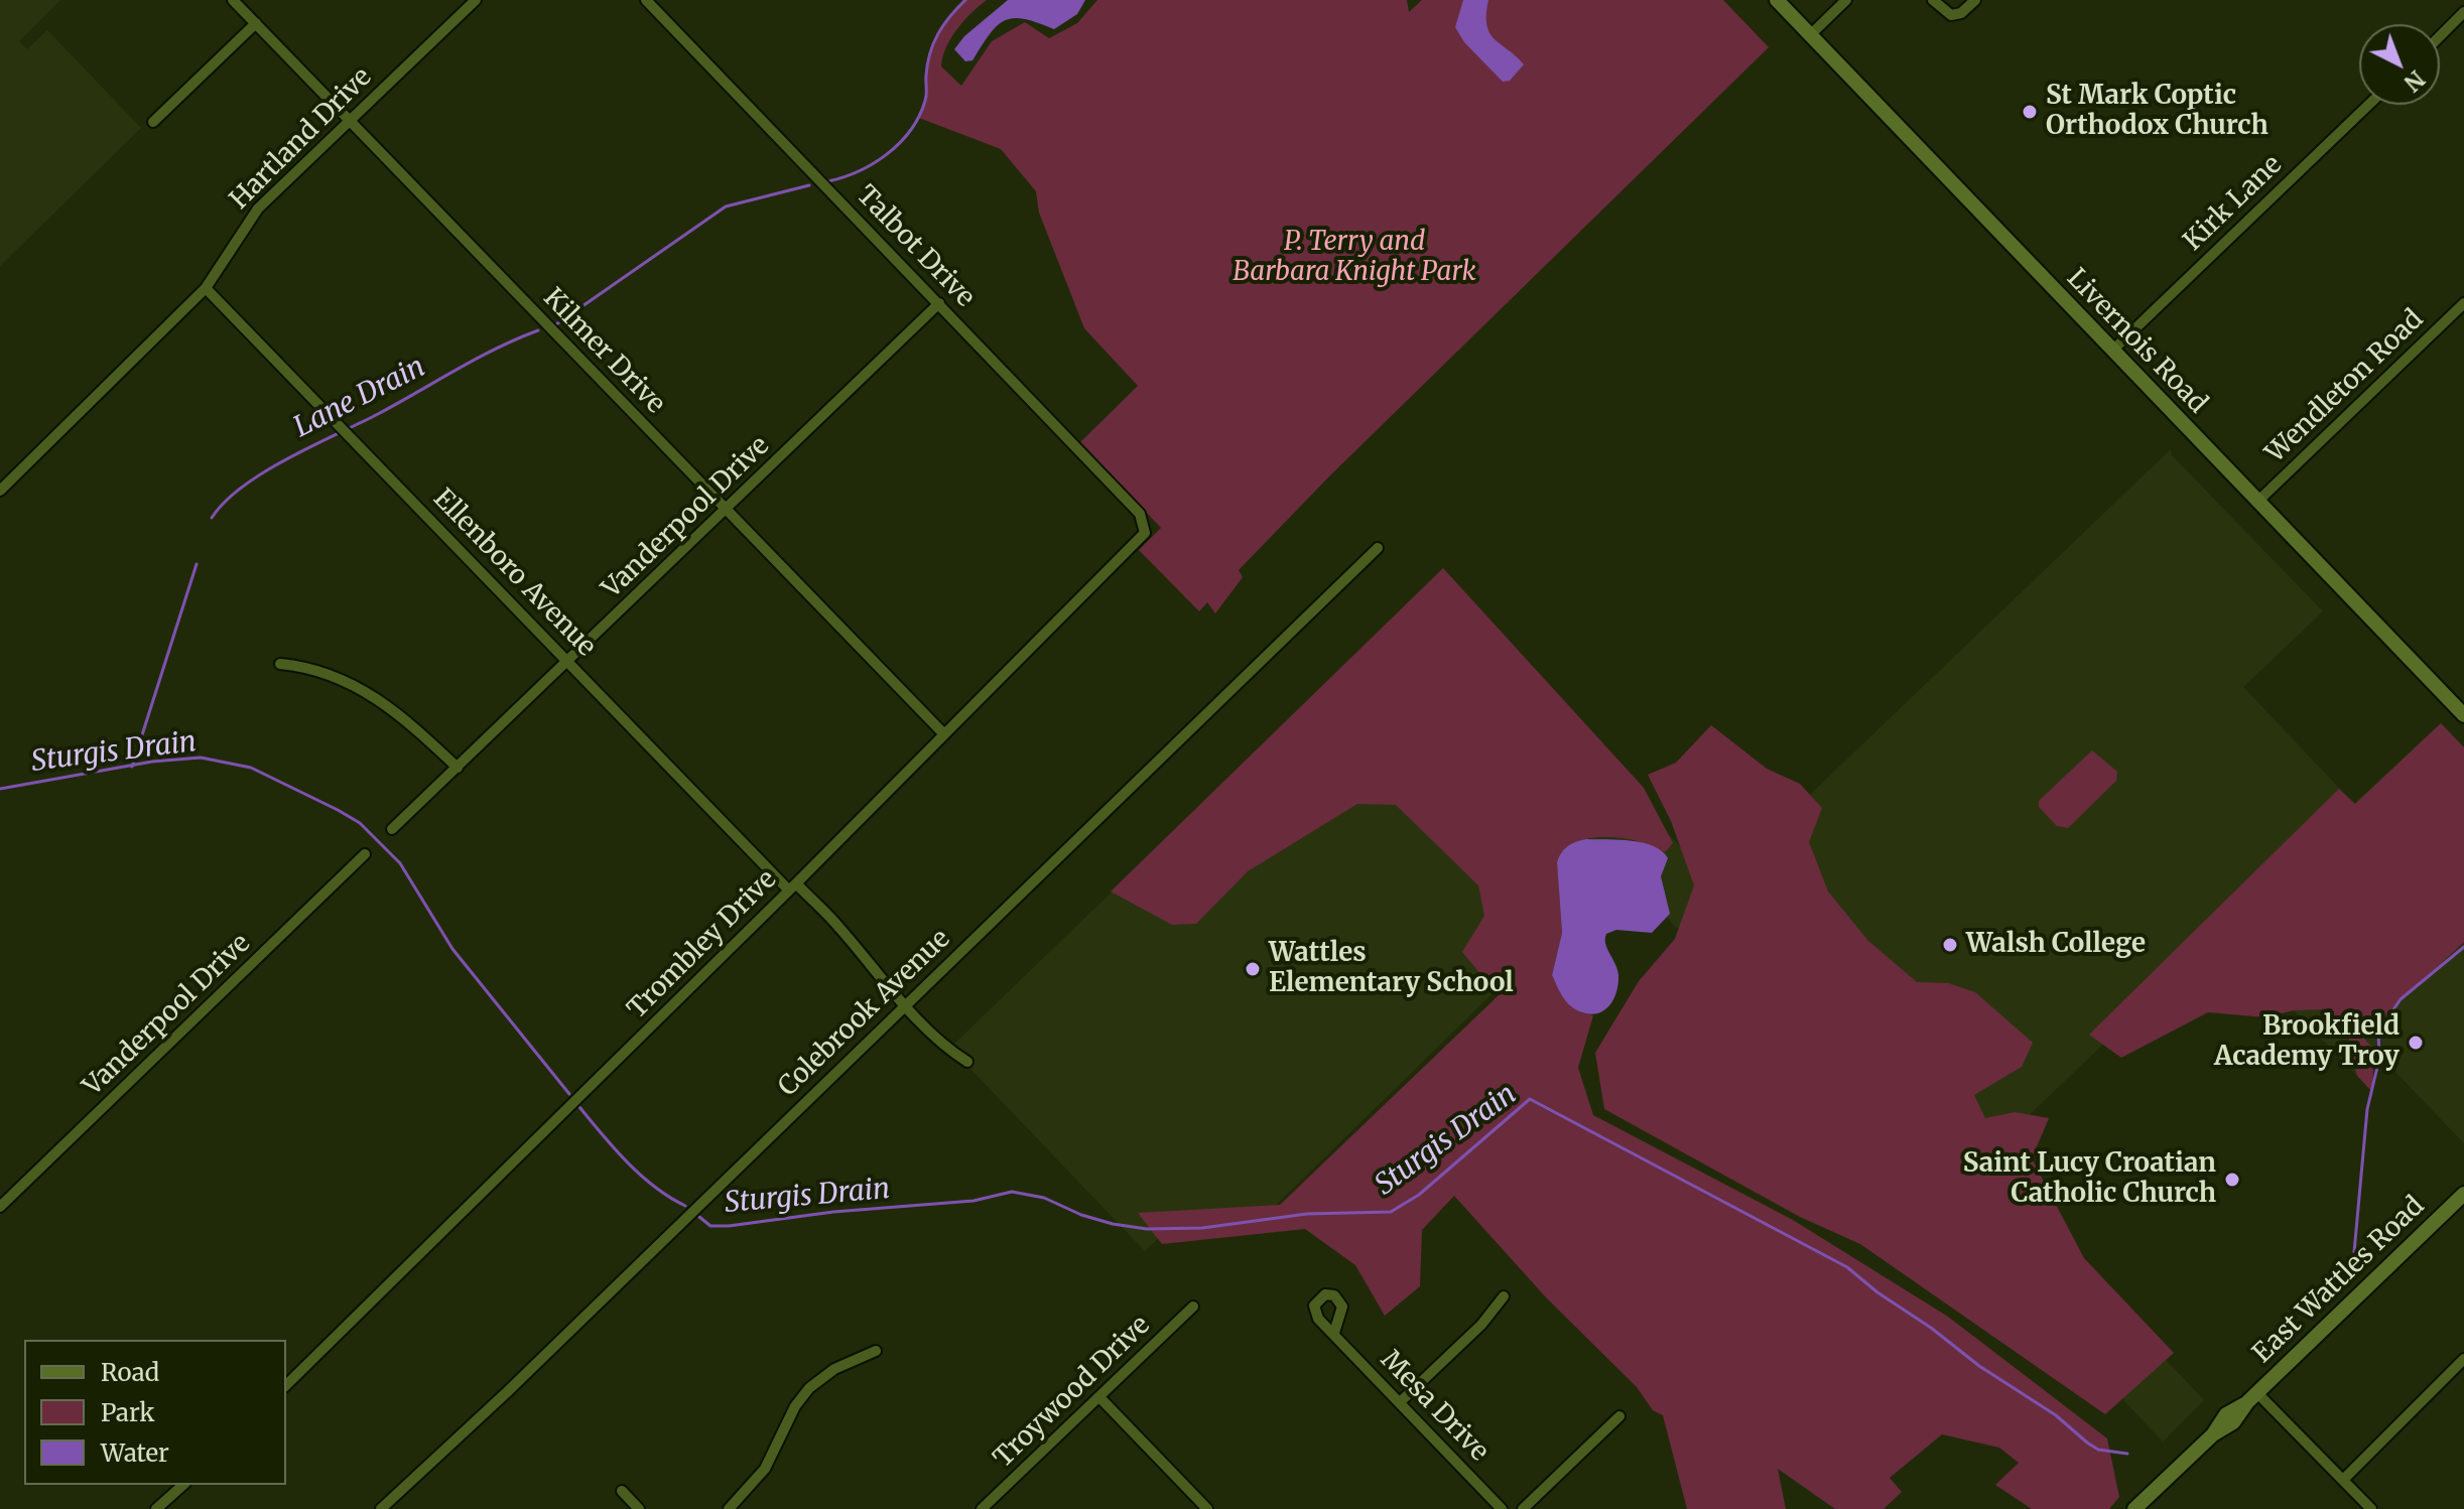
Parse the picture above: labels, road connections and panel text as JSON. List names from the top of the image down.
{
  "streets": {
    "main road": ["Livernois Road", "East Wattles Road"],
    "street": [
      "Hartland Drive",
      "Kirk Lane",
      "Talbot Drive",
      "Kilmer Drive",
      "Wendleton Road",
      "Vanderpool Drive",
      "Ellenboro Avenue",
      "Trombley Drive",
      "Colebrook Avenue",
      "Troywood Drive",
      "Mesa Drive"
    ]
  },
  "crossings": [
    ["Hartland Drive", "Kilmer Drive"],
    ["Hartland Drive", "Ellenboro Avenue"],
    ["Kirk Lane", "Livernois Road"],
    ["Talbot Drive", "Vanderpool Drive"],
    ["Talbot Drive", "Trombley Drive"],
    ["Livernois Road", "Wendleton Road"],
    ["Kilmer Drive", "Vanderpool Drive"],
    ["Kilmer Drive", "Trombley Drive"],
    ["Vanderpool Drive", "Ellenboro Avenue"],
    ["Ellenboro Avenue", "Trombley Drive"],
    ["Ellenboro Avenue", "Colebrook Avenue"]
  ],
  "water": ["Lane Drain", "Sturgis Drain"],
  "parks": ["P. Terry and Barbara Knight Park"],
  "places": [
    "St Mark Coptic Orthodox Church",
    "Walsh College",
    "Wattles Elementary School",
    "Brookfield Academy Troy",
    "Saint Lucy Croatian Catholic Church"
  ],
  "legend": ["Road", "Park", "Water"],
  "north": "bottom right"
}
